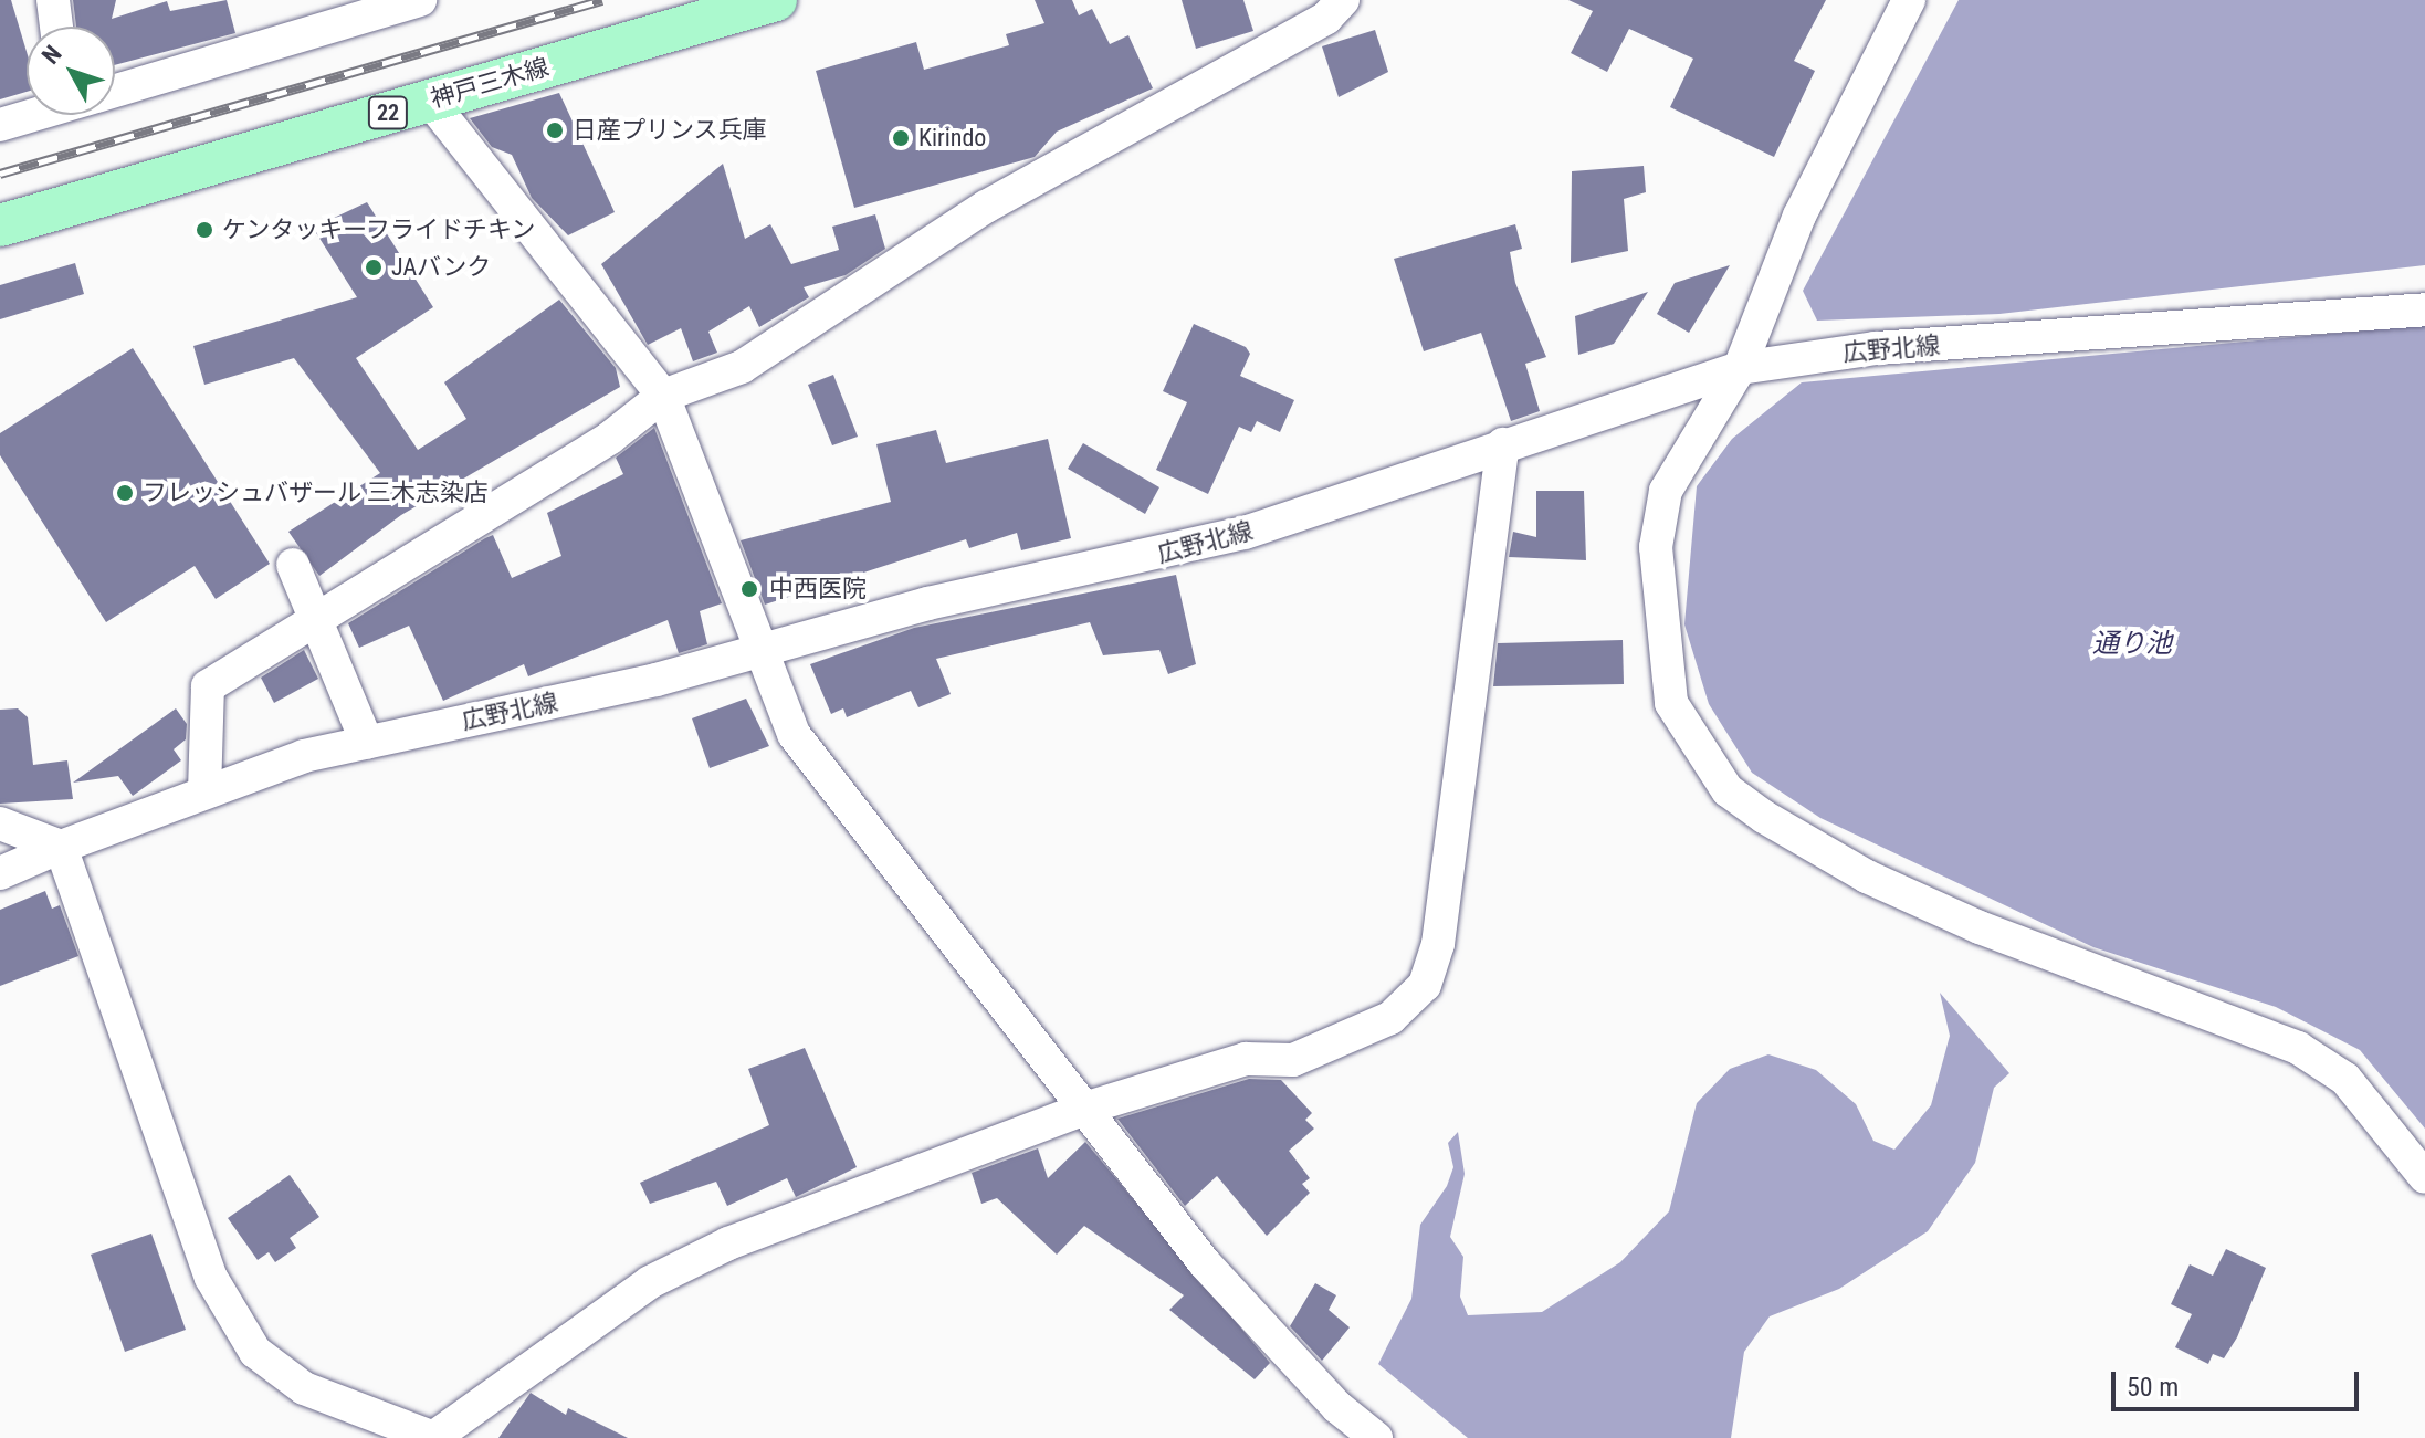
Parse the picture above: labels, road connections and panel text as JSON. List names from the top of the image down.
{
  "streets": {
    "main road": ["神戸三木線", "22"],
    "street": ["広野北線"]
  },
  "water": ["通り池"],
  "places": [
    "日産プリンス兵庫",
    "Kirindo",
    "ケンタッキーフライドチキン",
    "JAバンク",
    "フレッシュバザール 三木志染店",
    "中西医院"
  ],
  "scale_bar": "50 m",
  "north": "top left"
}
